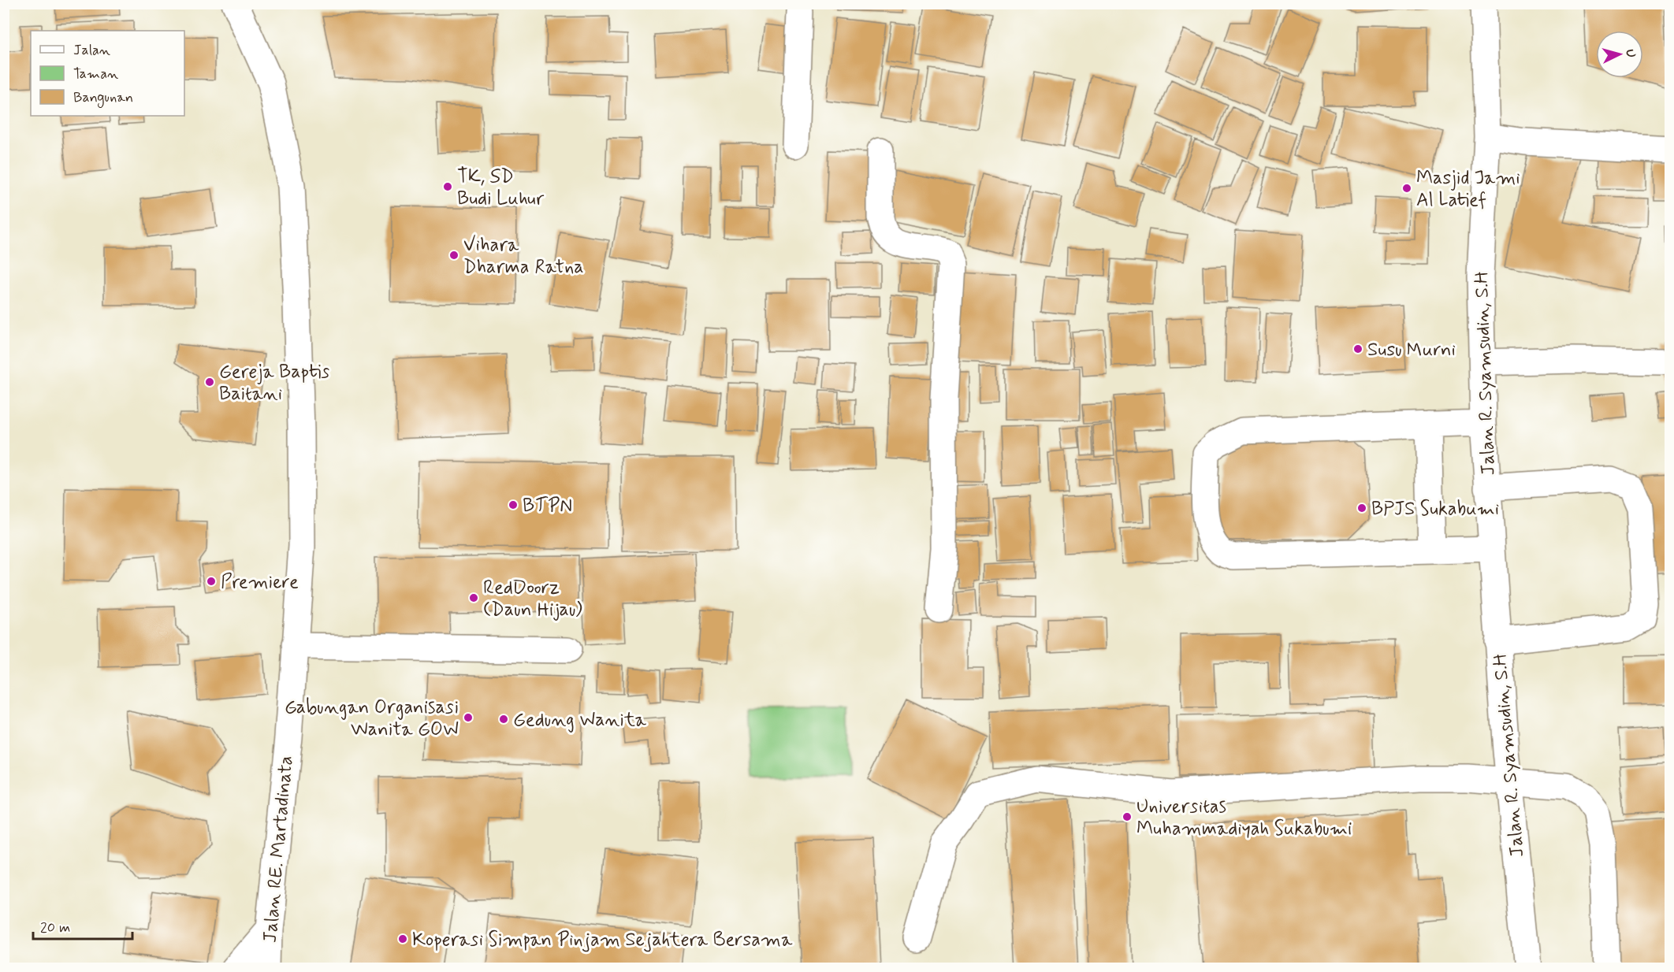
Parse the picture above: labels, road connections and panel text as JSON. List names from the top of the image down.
{
  "streets": {
    "street": ["Jalan R. Syamsudin, S.H", "Jalan RE. Martadinata"]
  },
  "places": [
    "TK, SD Budi Luhur",
    "Masjid Jami Al Latief",
    "Vihara Dharma Ratna",
    "Susu Murni",
    "Gereja Baptis Baitani",
    "BTPN",
    "BPJS Sukabumi",
    "Premiere",
    "RedDoorz (Daun Hijau)",
    "Gabungan Organisasi Wanita GOW",
    "Gedung Wanita",
    "Universitas Muhammadiyah Sukabumi",
    "Koperasi Simpan Pinjam Sejahtera Bersama"
  ],
  "legend": ["Jalan", "Taman", "Bangunan"],
  "scale_bar": "20 m",
  "north": "right"
}
